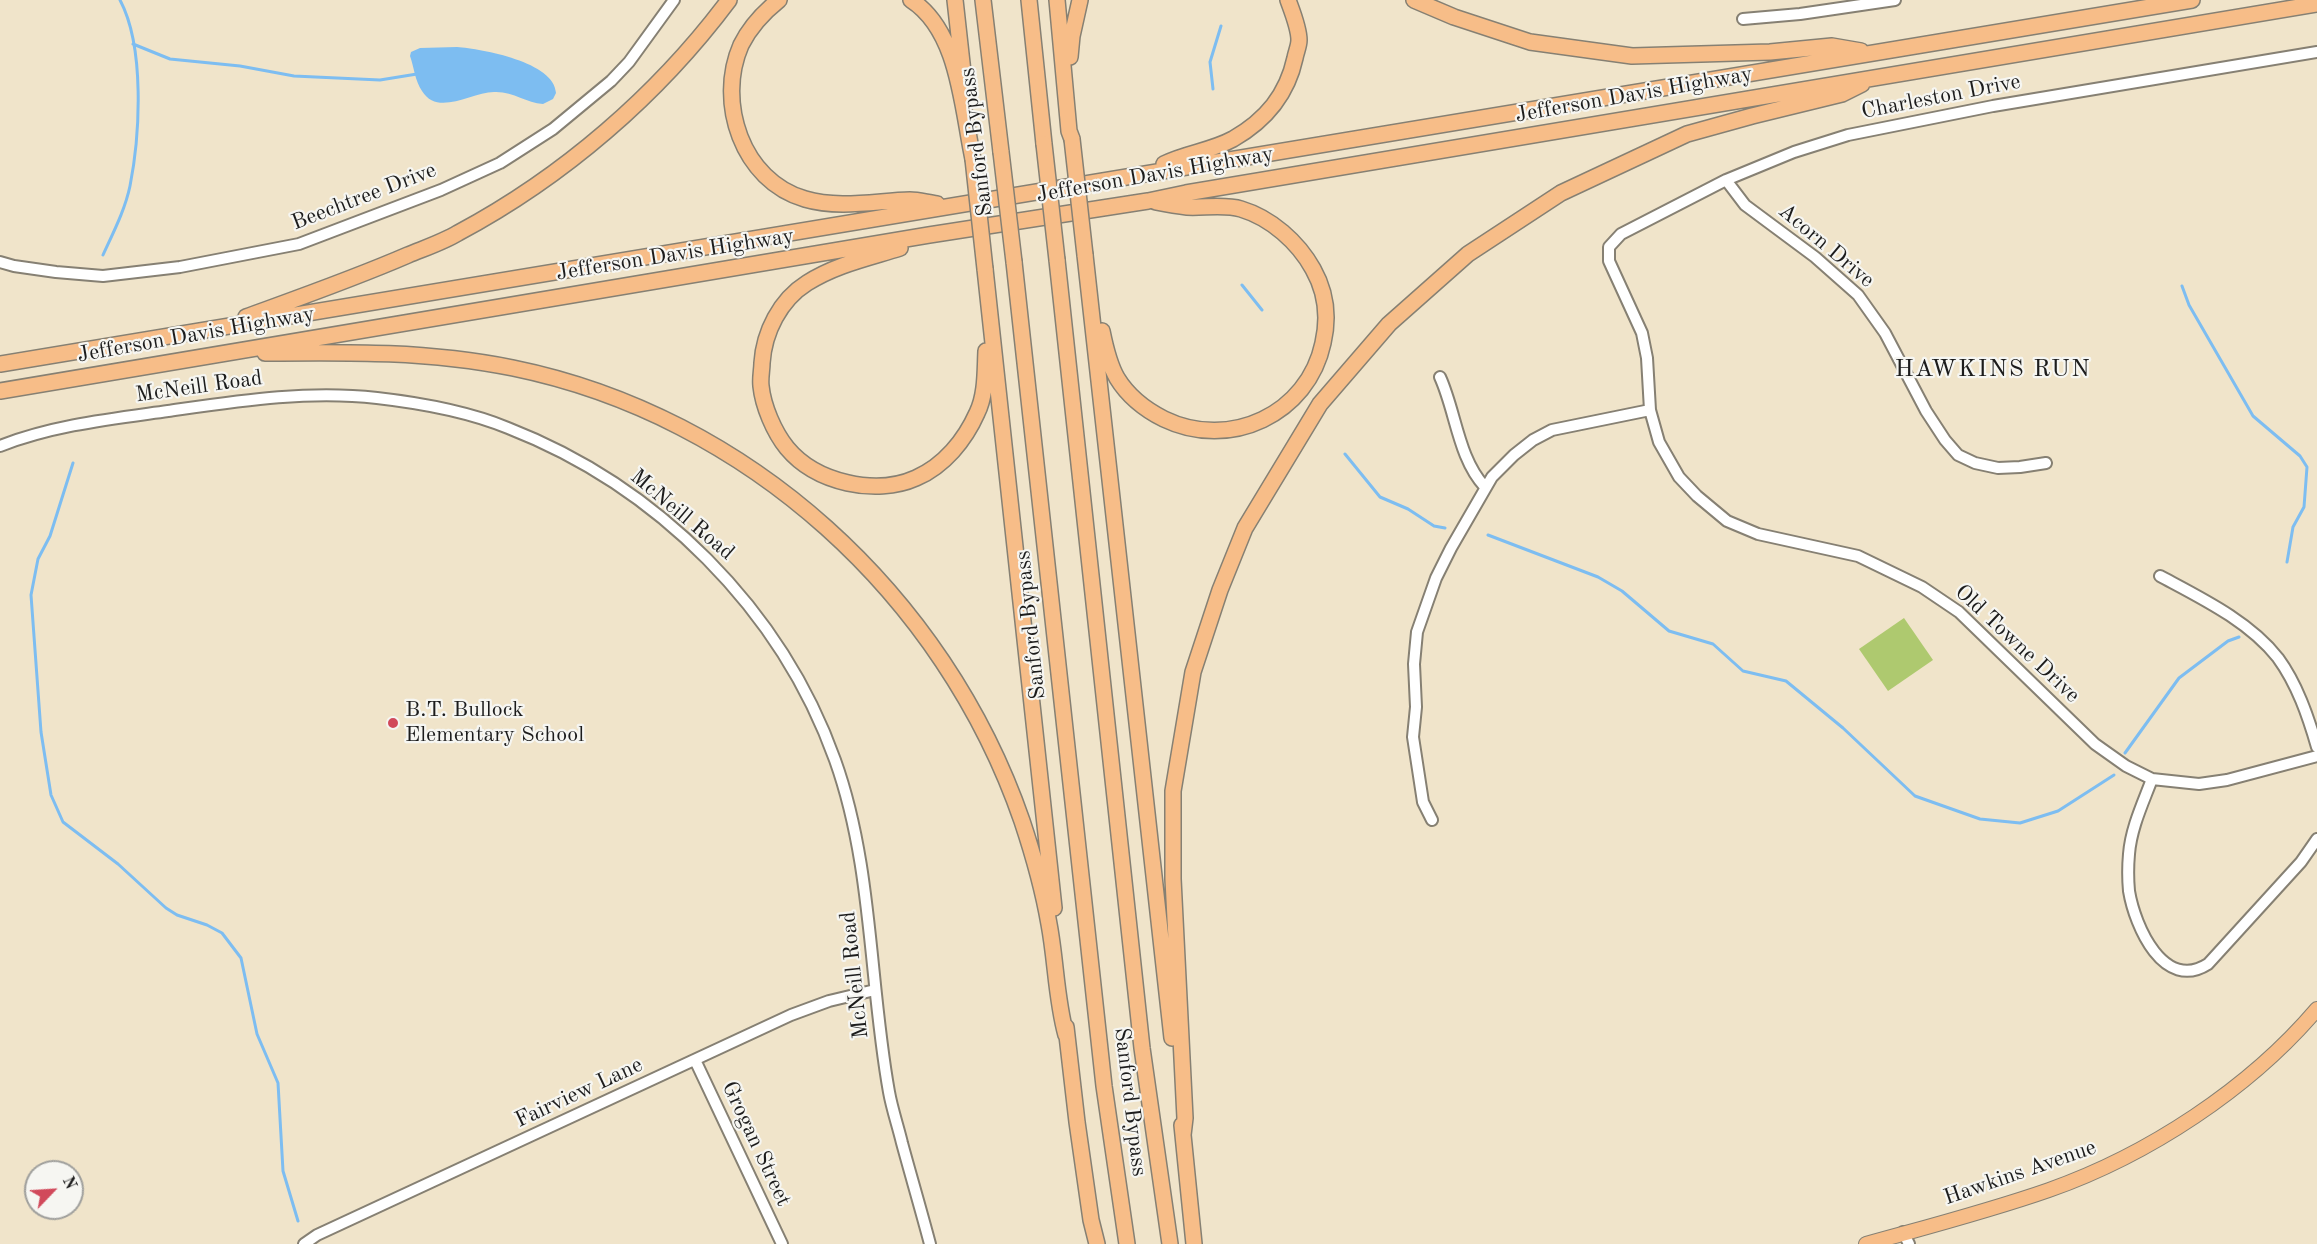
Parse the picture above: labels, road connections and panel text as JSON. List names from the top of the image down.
{
  "streets": {
    "highway": ["Jefferson Davis Highway", "Sanford Bypass"],
    "main road": ["Hawkins Avenue"],
    "street": [
      "Charleston Drive",
      "Beechtree Drive",
      "Acorn Drive",
      "McNeill Road",
      "Old Towne Drive",
      "Fairview Lane",
      "Grogan Street"
    ]
  },
  "crossings": [
    ["Charleston Drive", "Acorn Drive"],
    ["Charleston Drive", "Old Towne Drive"],
    ["McNeill Road", "Fairview Lane"],
    ["Fairview Lane", "Grogan Street"]
  ],
  "districts": ["HAWKINS RUN"],
  "places": ["B.T. Bullock Elementary School"],
  "north": "top right"
}
